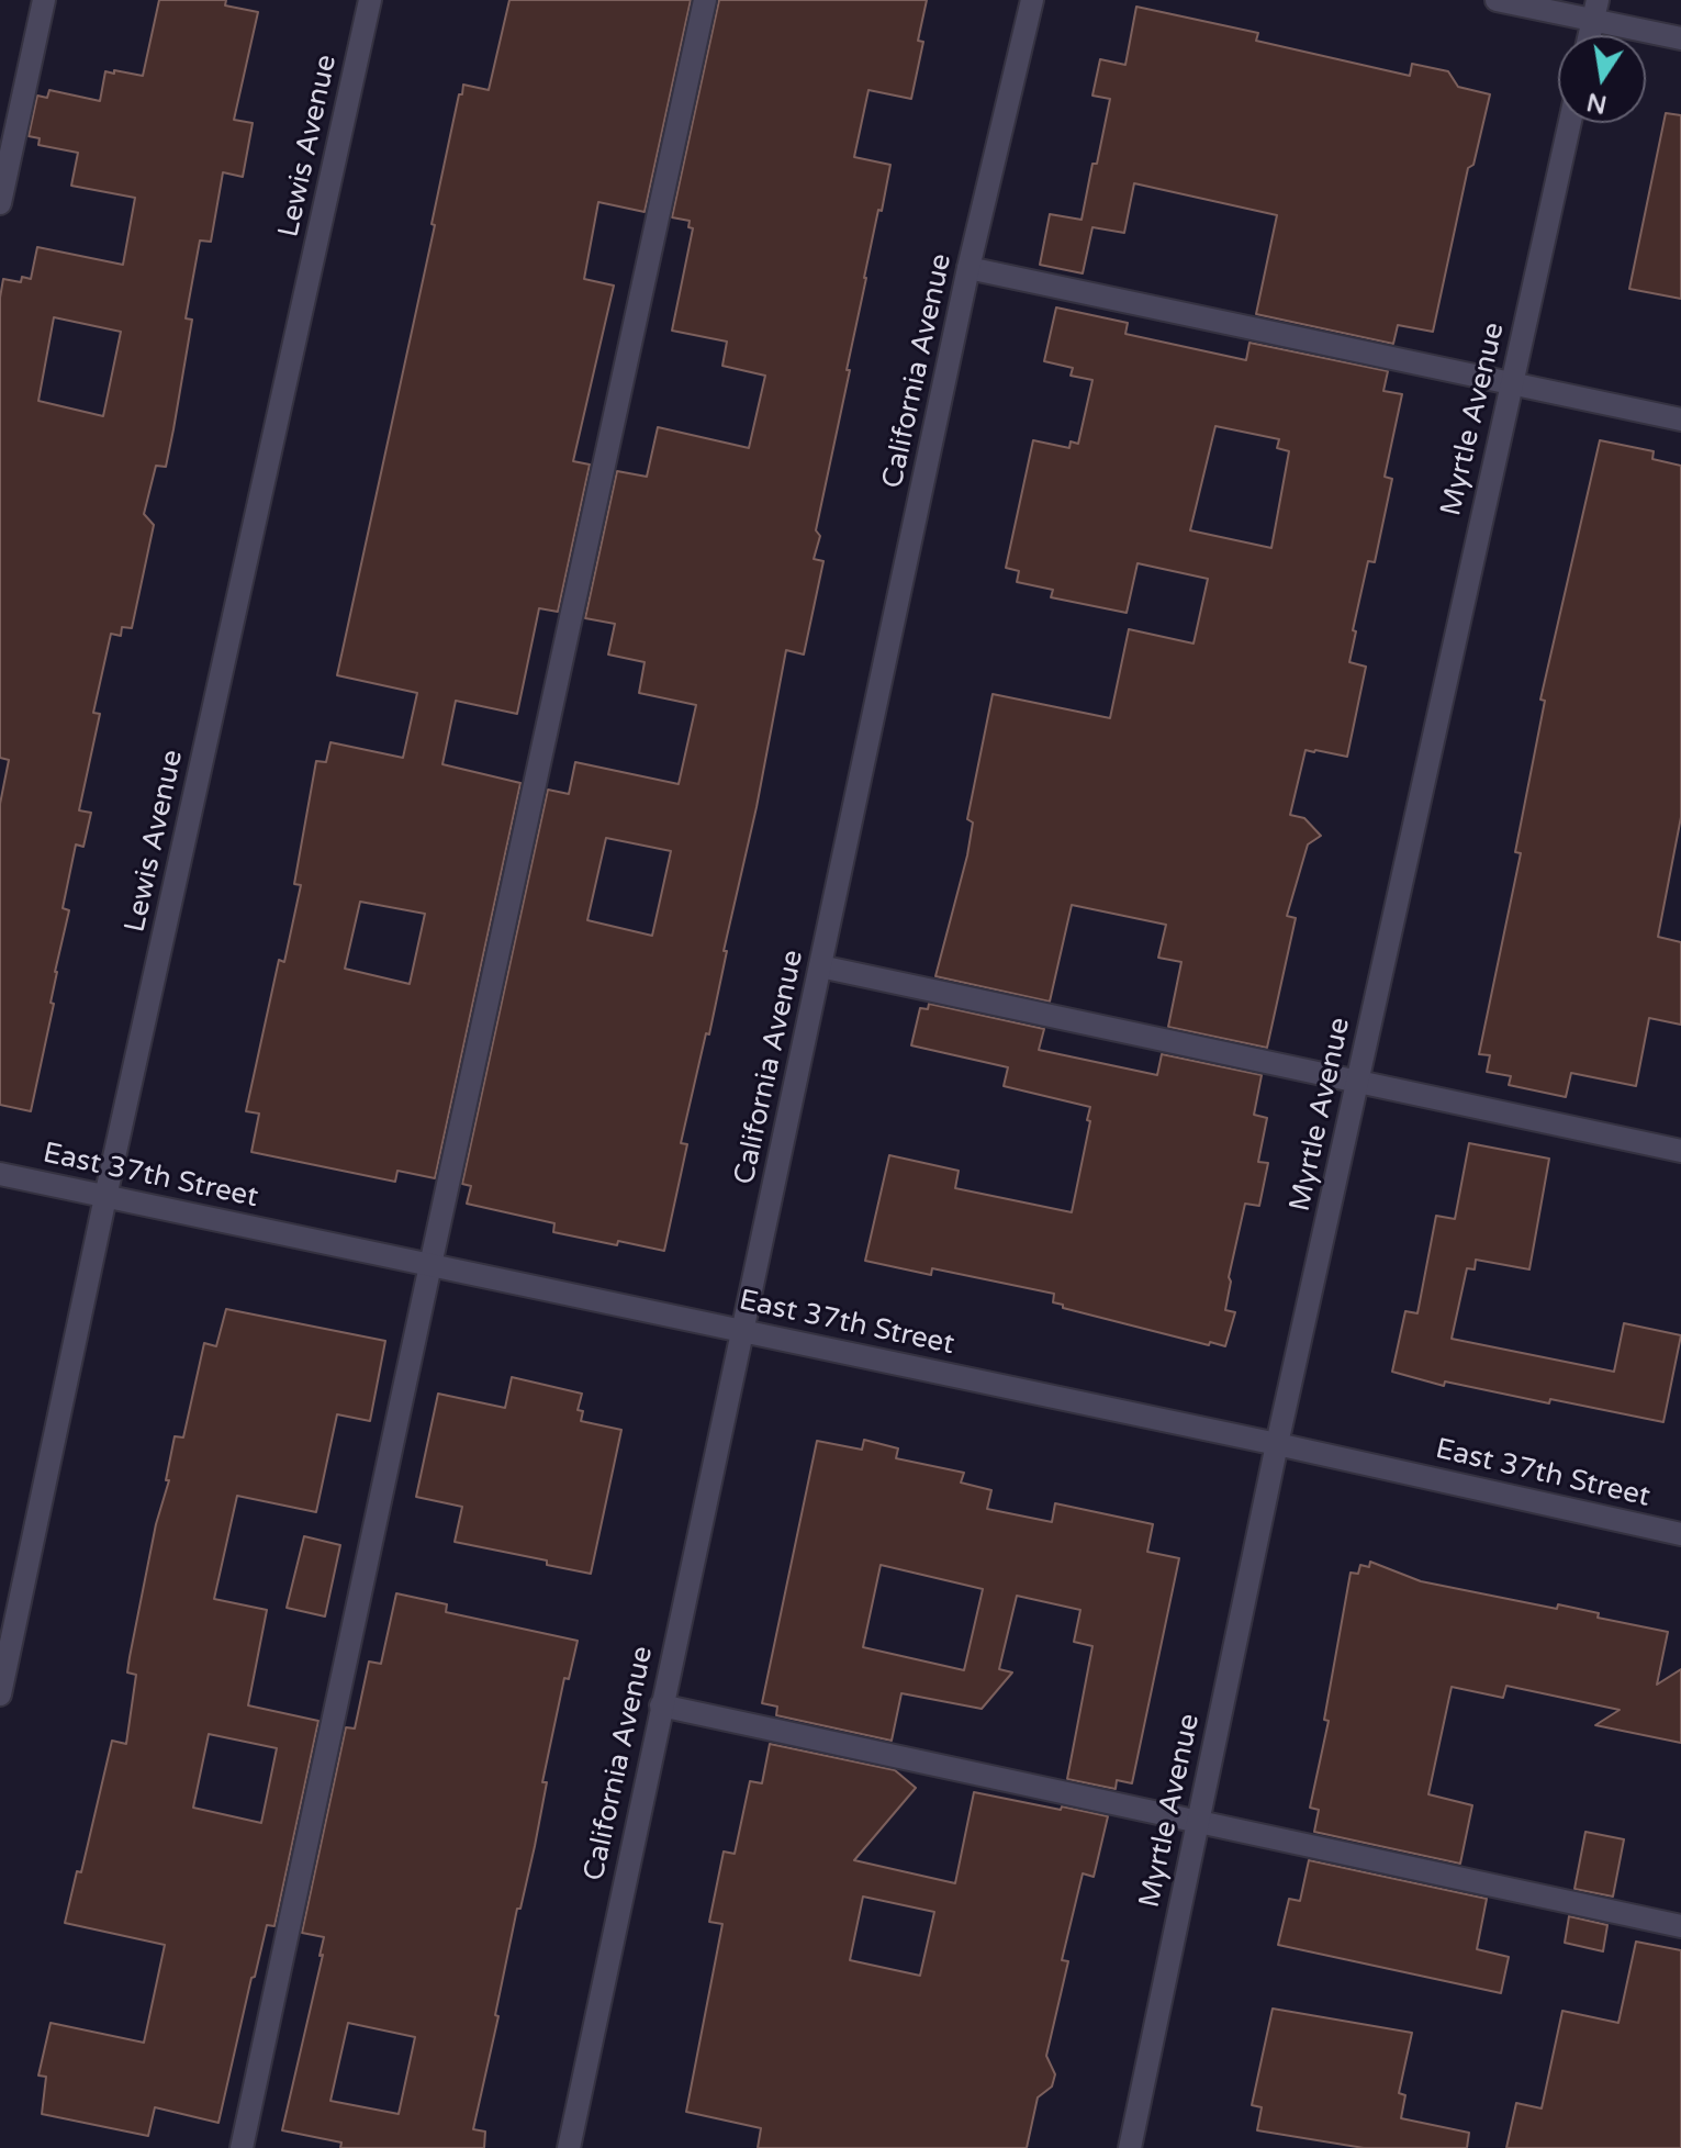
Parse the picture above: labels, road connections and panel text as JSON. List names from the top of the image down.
{
  "streets": {
    "street": [
      "Lewis Avenue",
      "California Avenue",
      "Myrtle Avenue",
      "East 37th Street"
    ]
  },
  "crossings": [
    ["Lewis Avenue", "East 37th Street"],
    ["California Avenue", "East 37th Street"],
    ["Myrtle Avenue", "East 37th Street"]
  ],
  "north": "bottom"
}
